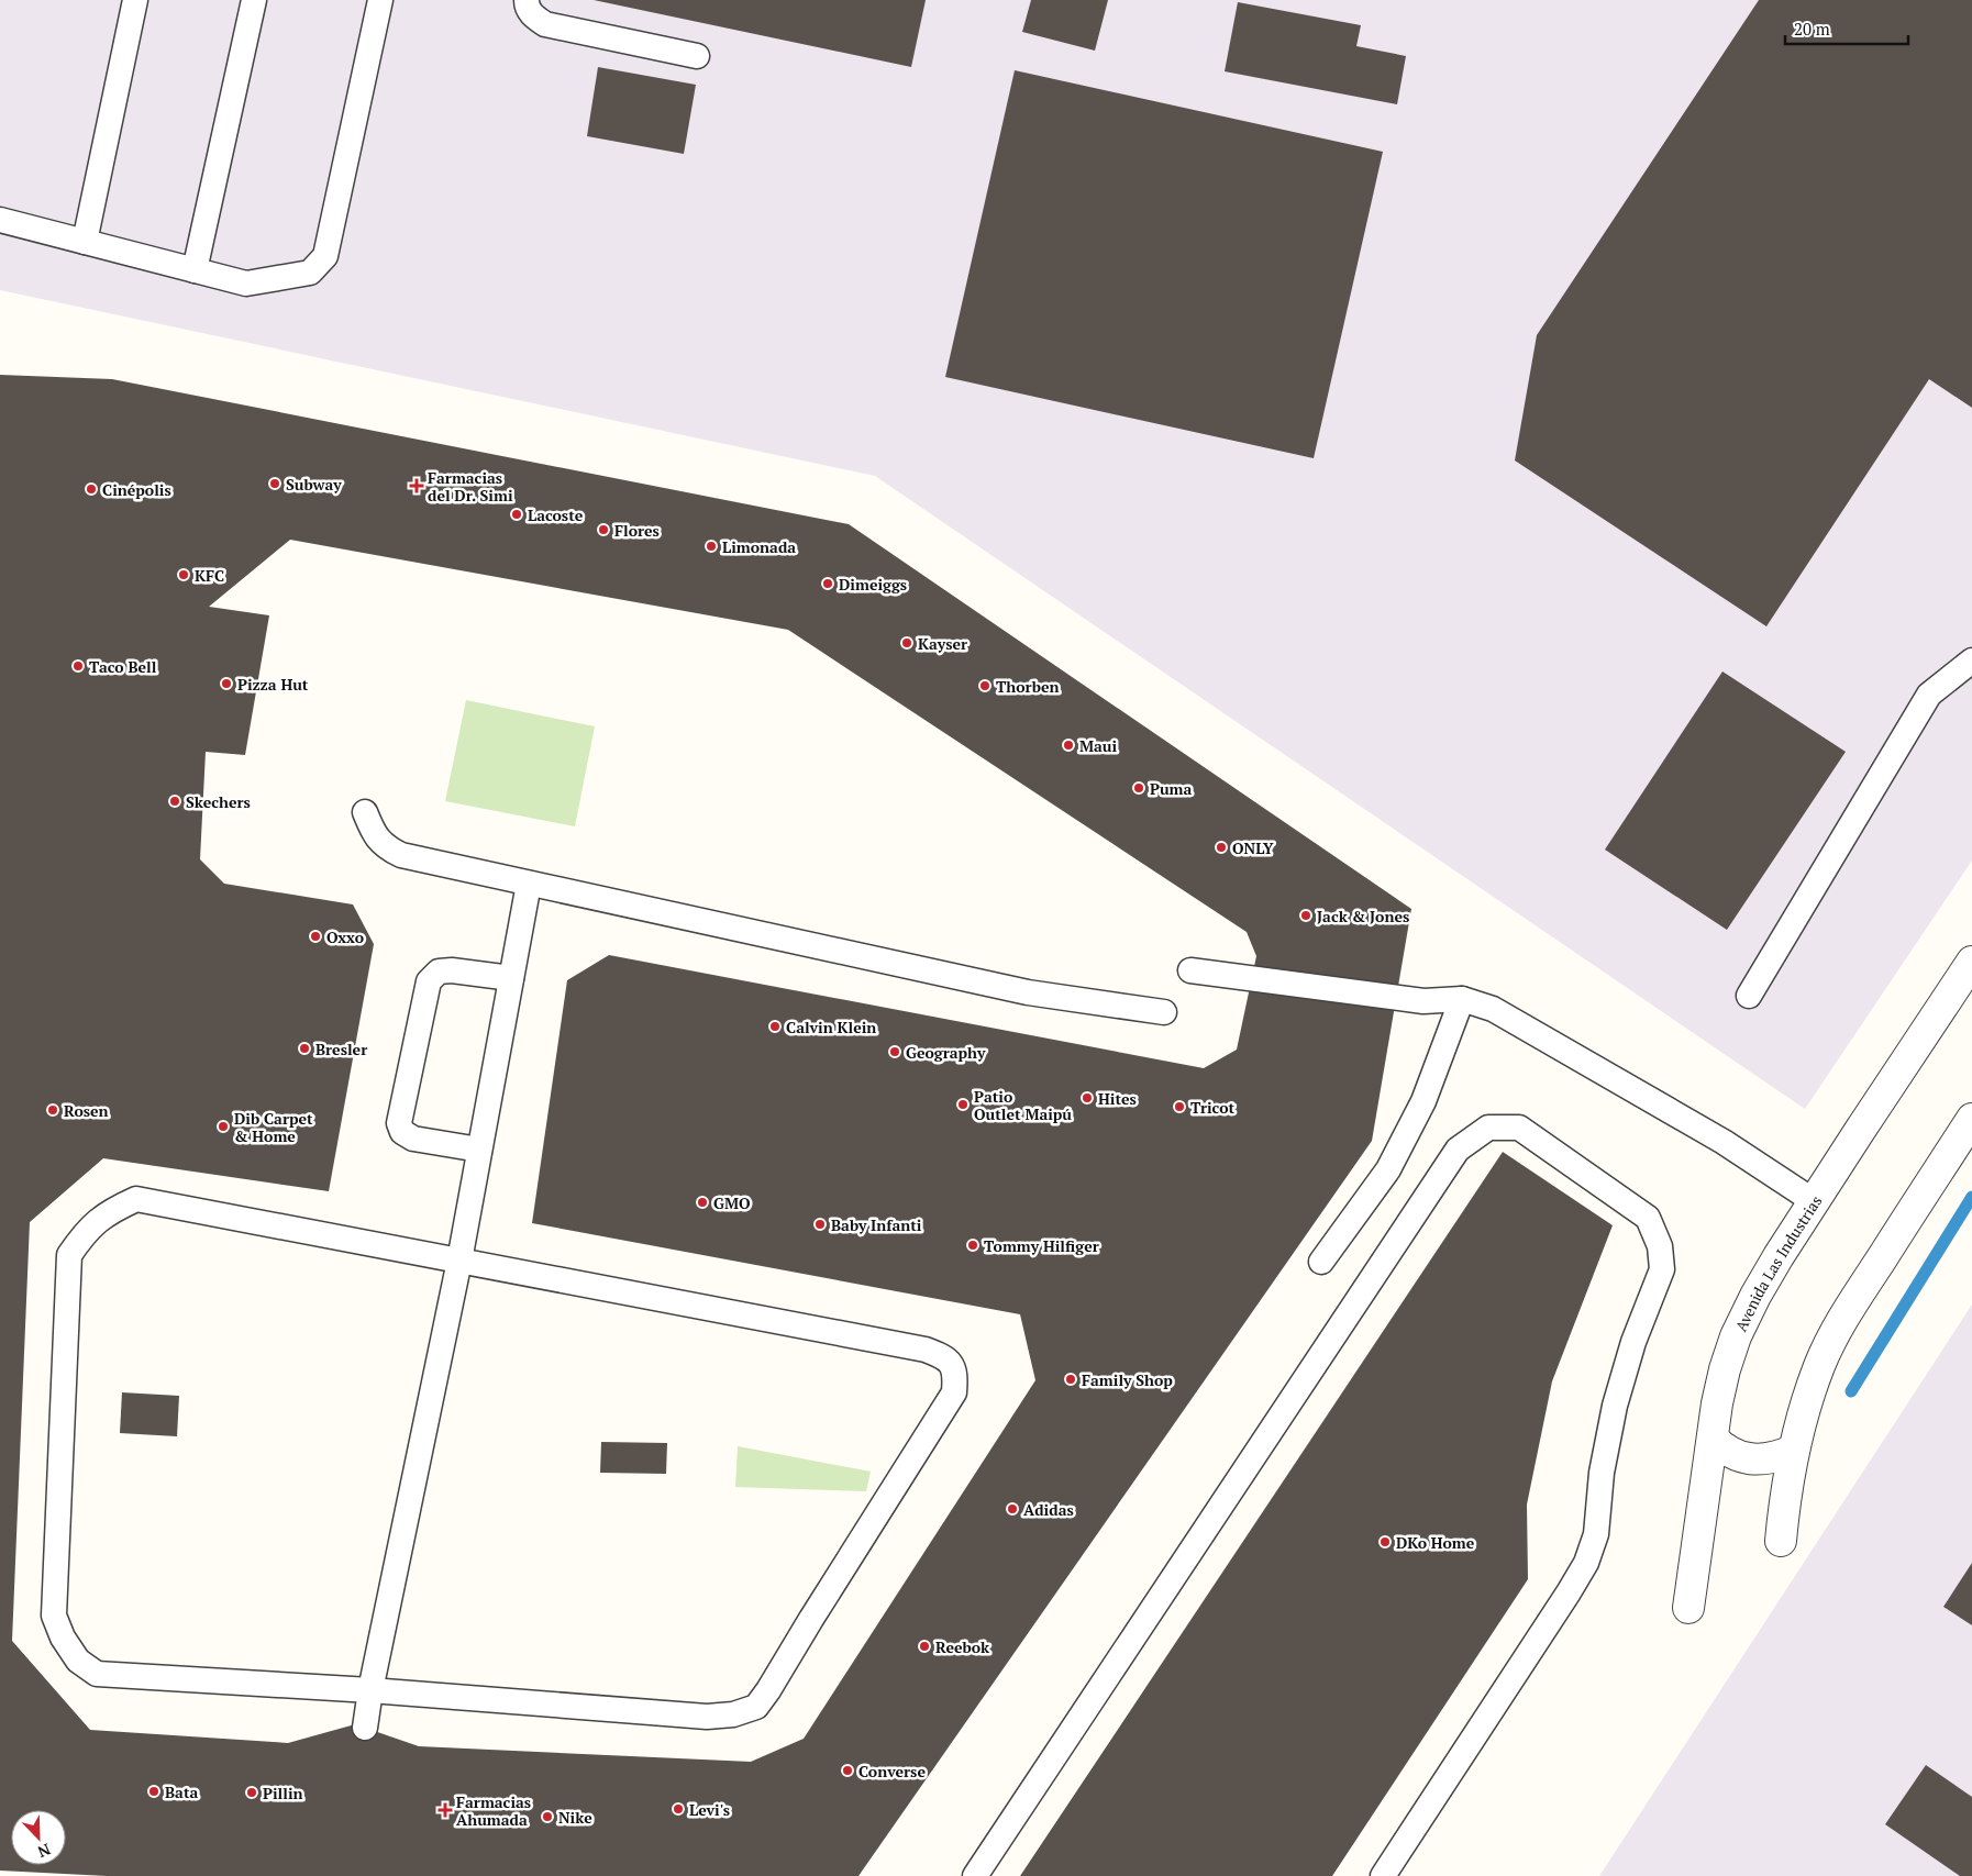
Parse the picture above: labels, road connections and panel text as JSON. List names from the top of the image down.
{
  "streets": {
    "street": ["Avenida Las Industrias"]
  },
  "places": {
    "other": [
      "Subway",
      "Cinépolis",
      "Lacoste",
      "Flores",
      "Limonada",
      "KFC",
      "Dimeiggs",
      "Kayser",
      "Taco Bell",
      "Pizza Hut",
      "Thorben",
      "Maui",
      "Puma",
      "Skechers",
      "ONLY",
      "Jack & Jones",
      "Oxxo",
      "Calvin Klein",
      "Bresler",
      "Geography",
      "Hites",
      "Patio Outlet Maipú",
      "Tricot",
      "Rosen",
      "Dib Carpet & Home",
      "GMO",
      "Baby Infanti",
      "Tommy Hilfiger",
      "Family Shop",
      "Adidas",
      "DKo Home",
      "Reebok",
      "Converse",
      "Bata",
      "Pillin",
      "Levi's",
      "Nike"
    ],
    "health": ["Farmacias del Dr. Simi", "Farmacias Ahumada"]
  },
  "scale_bar": "20 m",
  "north": "bottom right"
}
